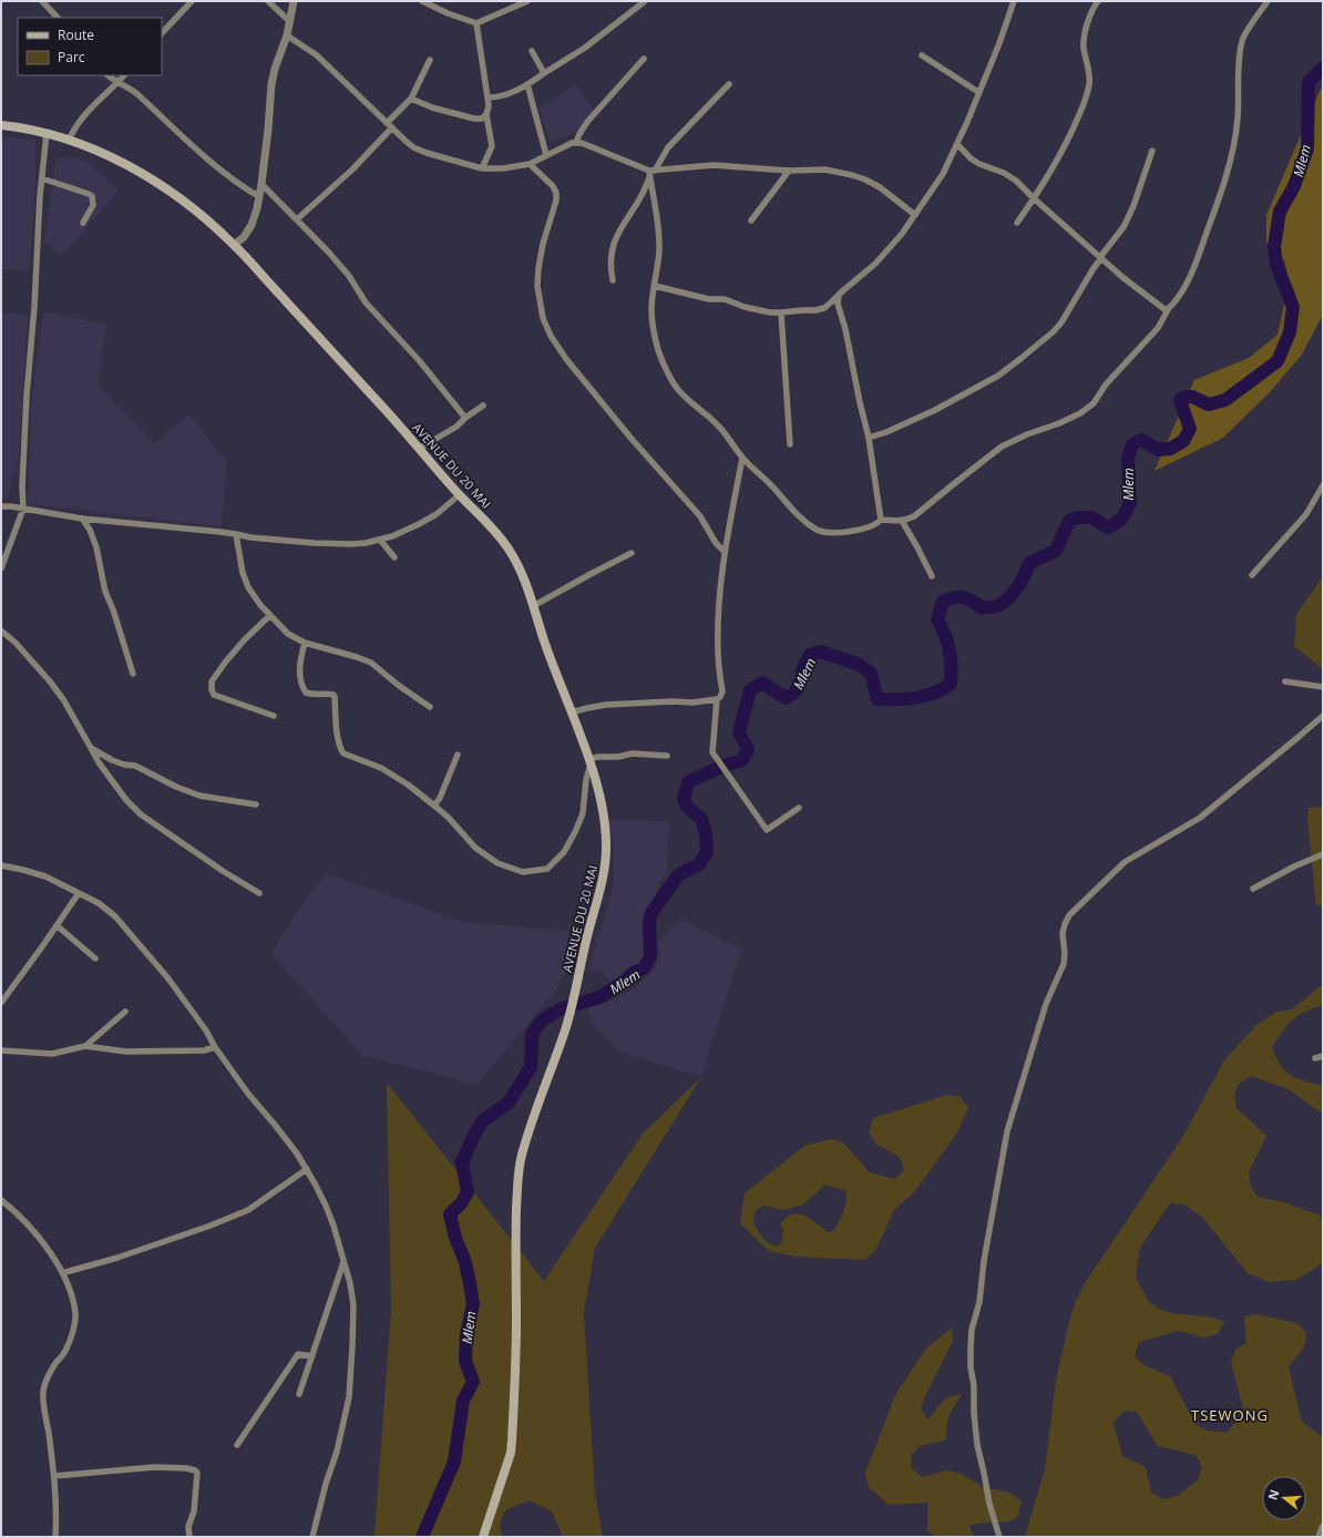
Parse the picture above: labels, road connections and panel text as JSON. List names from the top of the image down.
{
  "streets": {
    "main road": ["AVENUE DU 20 MAI"]
  },
  "districts": ["TSEWONG"],
  "water": ["Mlem"],
  "legend": ["Route", "Parc"],
  "north": "left"
}
